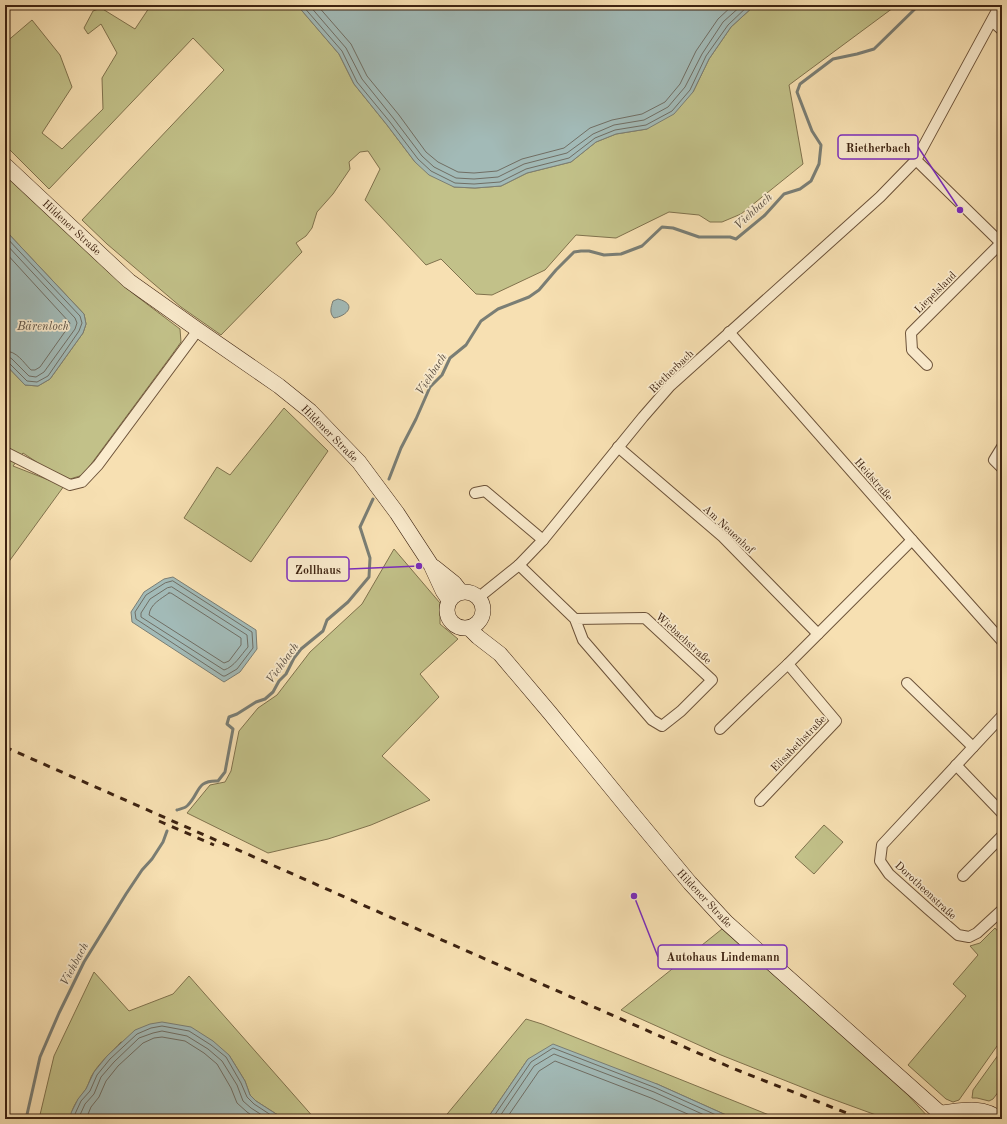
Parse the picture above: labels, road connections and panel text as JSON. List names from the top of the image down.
{
  "streets": {
    "main road": ["Hildener Straße"],
    "street": [
      "Liepelsland",
      "Rietherbach",
      "Heidstraße",
      "Am Neuenhof",
      "Wiebachstraße",
      "Elisabethstraße",
      "Dorotheenstraße"
    ]
  },
  "crossings": [
    ["Hildener Straße", "Rietherbach"],
    ["Rietherbach", "Heidstraße"],
    ["Rietherbach", "Am Neuenhof"],
    ["Rietherbach", "Wiebachstraße"]
  ],
  "water": ["Viehbach", "Bärenloch"],
  "places": ["Rietherbach", "Zollhaus", "Autohaus Lindemann"]
}
